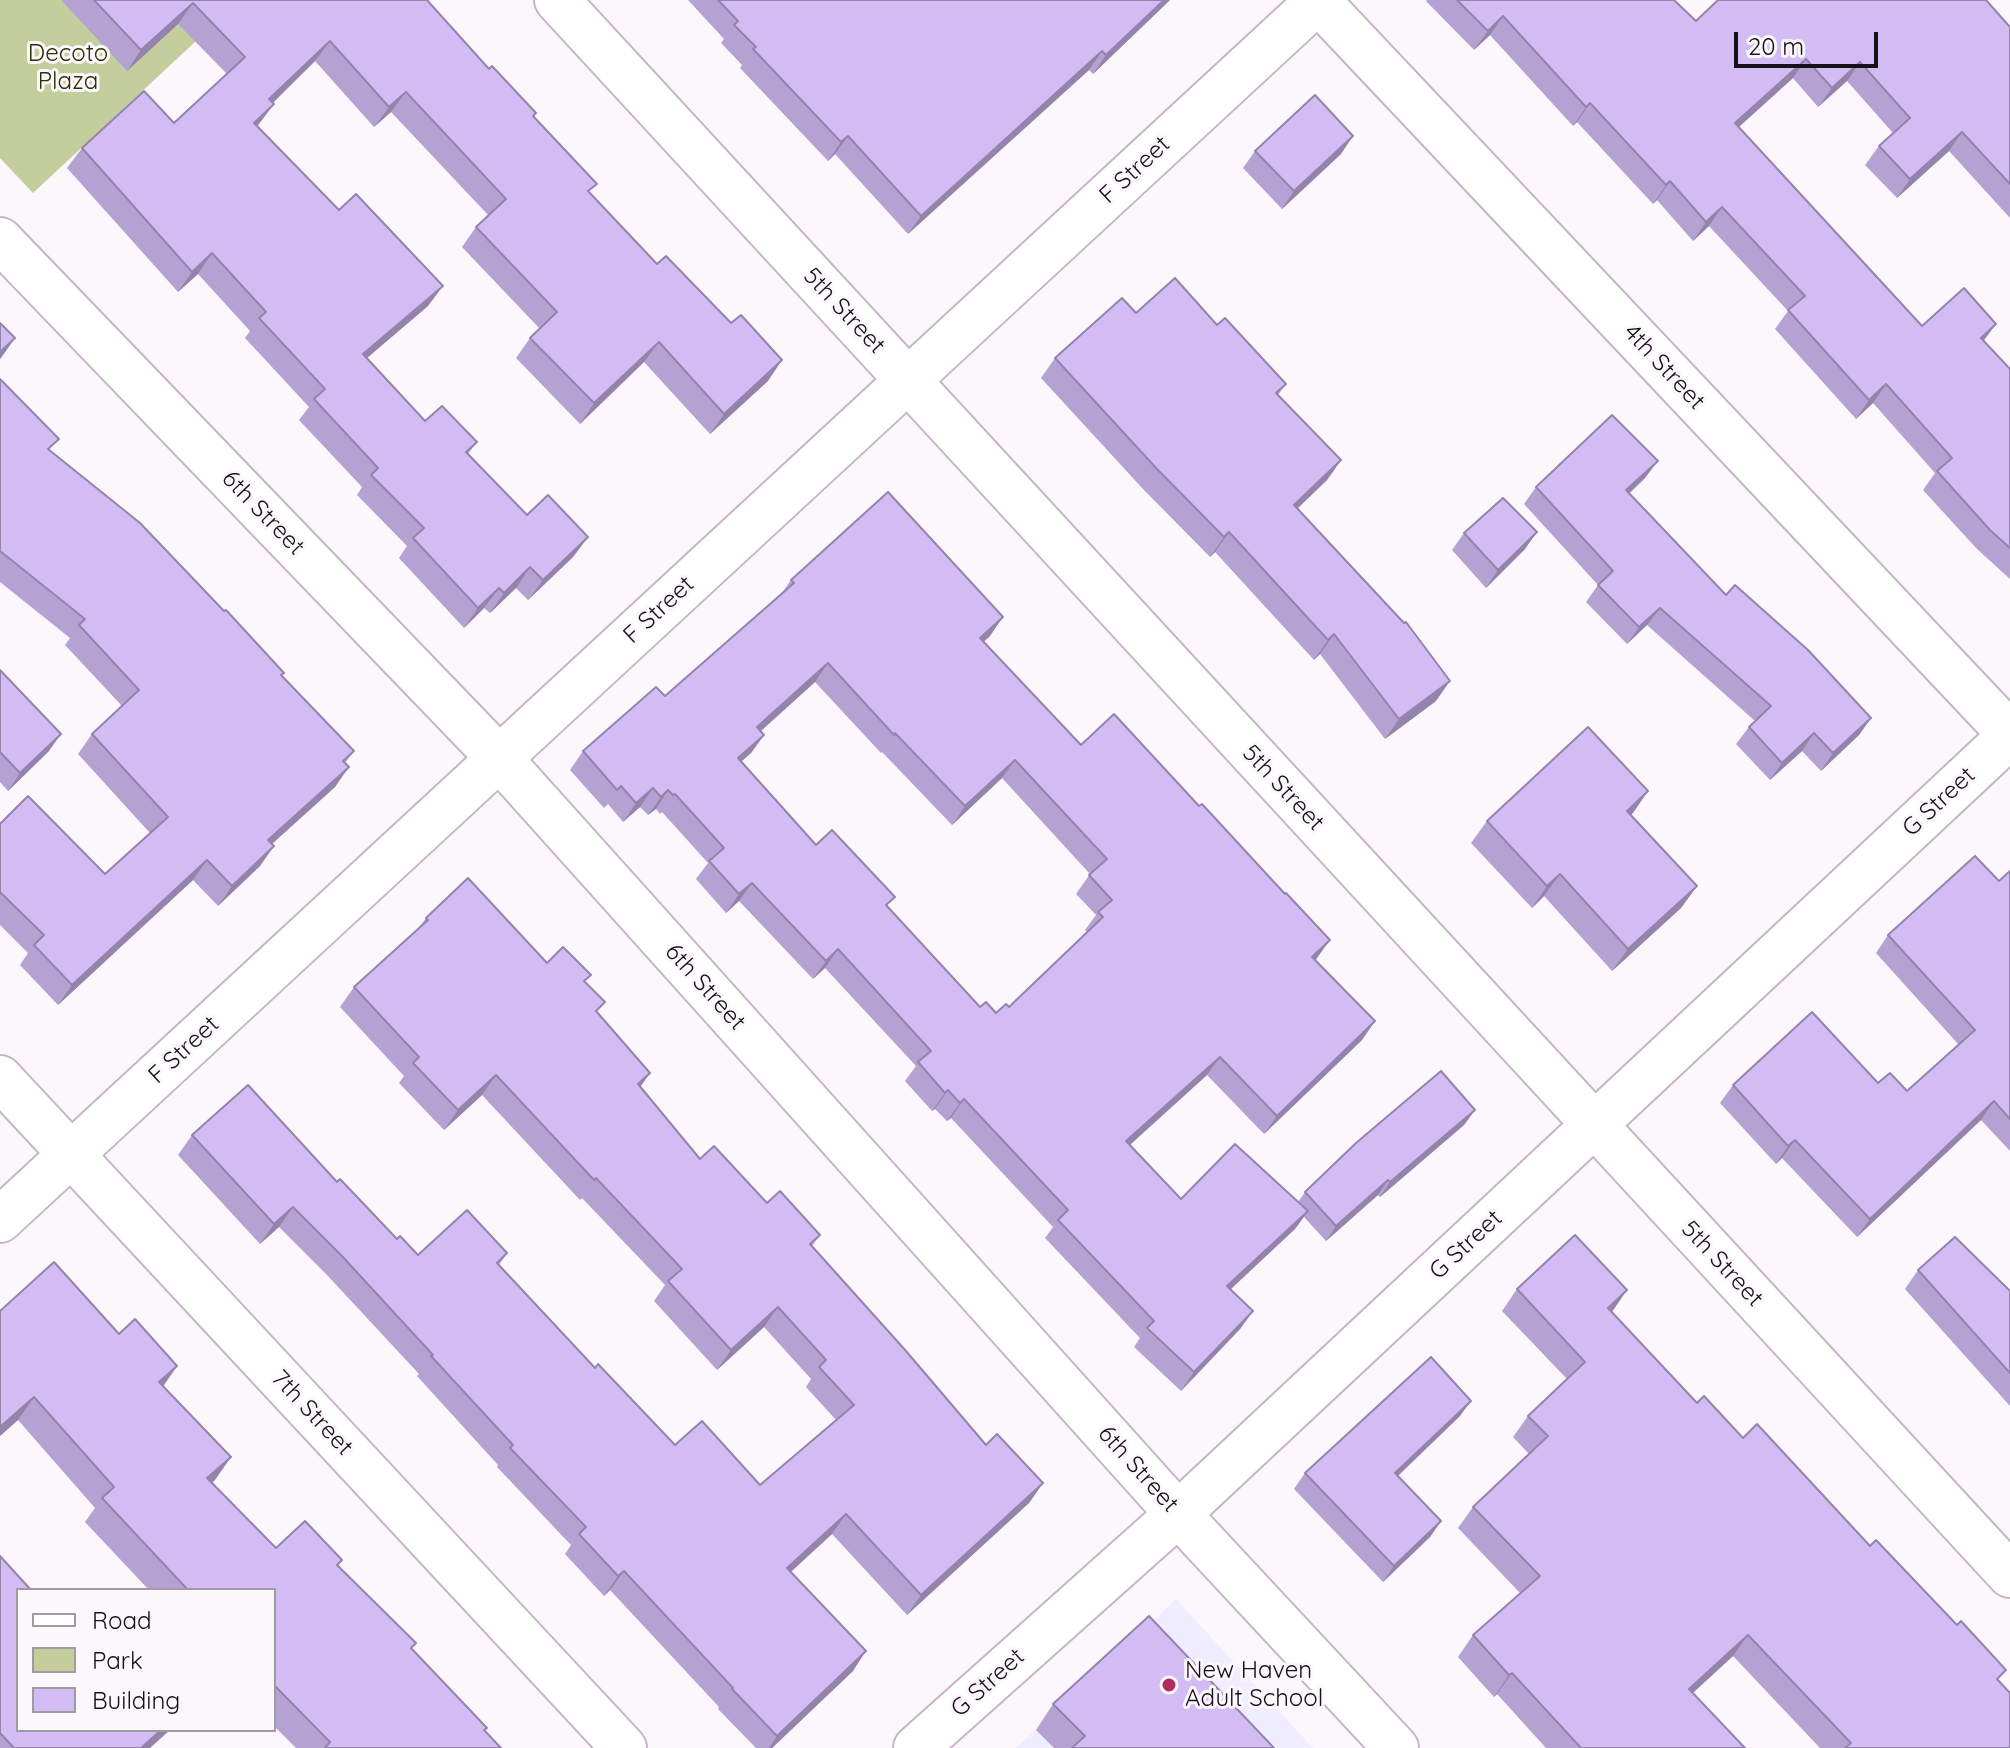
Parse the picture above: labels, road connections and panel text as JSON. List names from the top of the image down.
{
  "streets": {
    "street": [
      "F Street",
      "5th Street",
      "4th Street",
      "6th Street",
      "G Street",
      "7th Street"
    ]
  },
  "crossings": [
    ["F Street", "5th Street"],
    ["F Street", "4th Street"],
    ["F Street", "6th Street"],
    ["F Street", "7th Street"],
    ["5th Street", "G Street"],
    ["4th Street", "G Street"],
    ["6th Street", "G Street"]
  ],
  "parks": ["Decoto Plaza"],
  "places": ["New Haven Adult School"],
  "legend": ["Road", "Park", "Building"],
  "scale_bar": "20 m"
}
